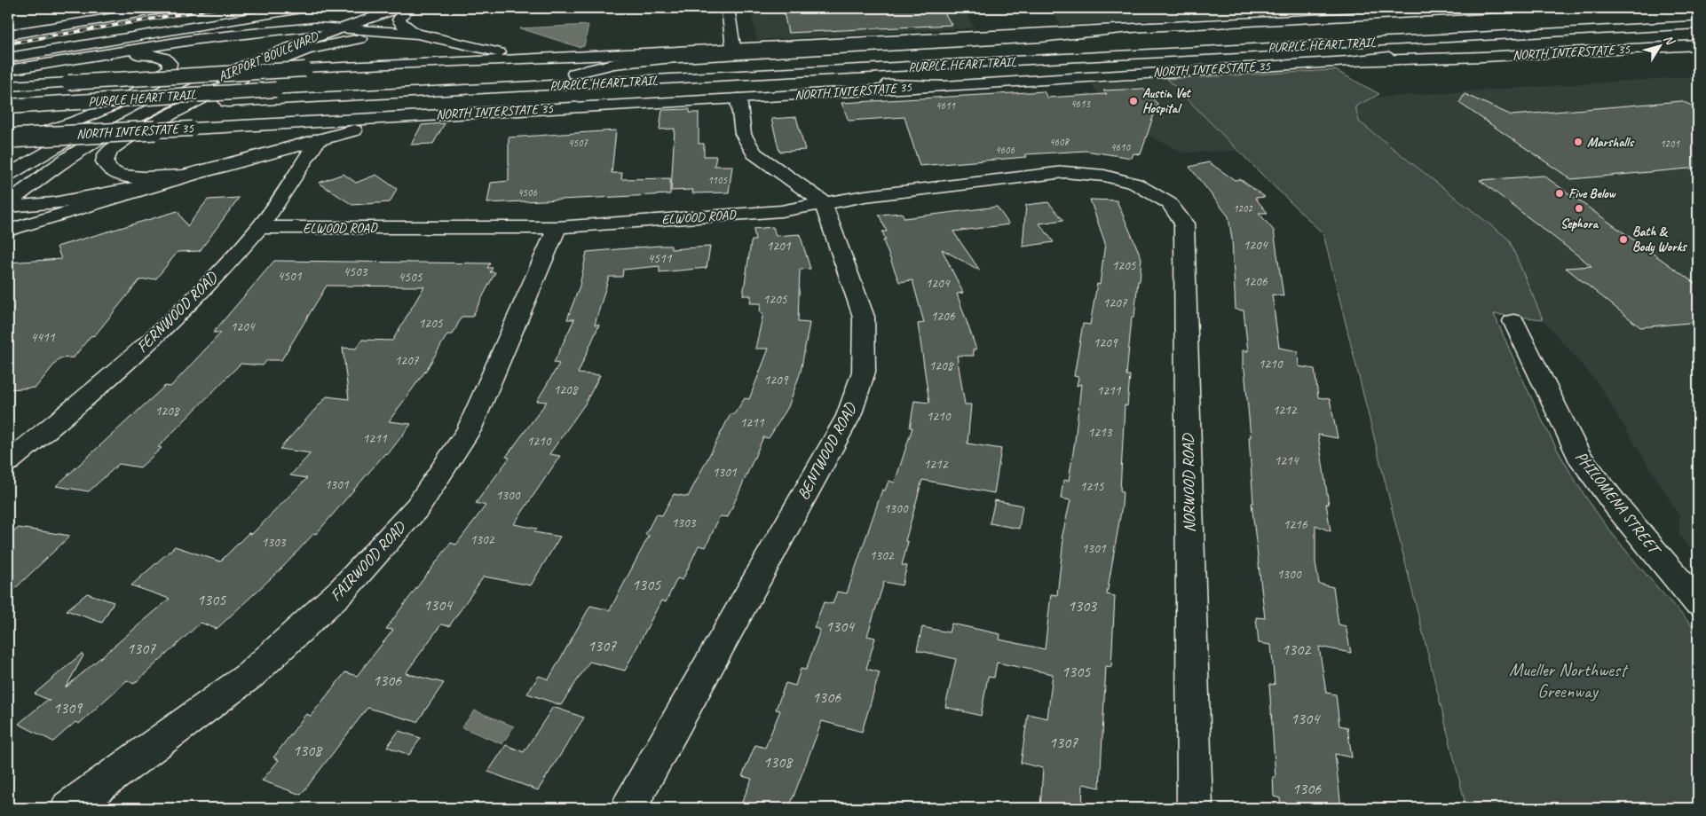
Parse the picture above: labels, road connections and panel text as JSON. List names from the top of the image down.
{
  "streets": {
    "main road": [
      "PURPLE HEART TRAIL",
      "NORTH INTERSTATE 35",
      "AIRPORT BOULEVARD",
      "ELWOOD ROAD",
      "FERNWOOD ROAD",
      "BENTWOOD ROAD",
      "NORWOOD ROAD",
      "PHILOMENA STREET",
      "FAIRWOOD ROAD"
    ]
  },
  "crossings": [
    ["ELWOOD ROAD", "FERNWOOD ROAD"],
    ["ELWOOD ROAD", "BENTWOOD ROAD"],
    ["ELWOOD ROAD", "NORWOOD ROAD"],
    ["ELWOOD ROAD", "FAIRWOOD ROAD"]
  ],
  "parks": ["Mueller Northwest Greenway"],
  "places": [
    "Austin Vet Hospital",
    "Marshalls",
    "Five Below",
    "Sephora",
    "Bath & Body Works"
  ],
  "house_numbers": [
    "4613",
    "4611",
    "4608",
    "4507",
    "1201",
    "4610",
    "4606",
    "1105",
    "4506",
    "1202",
    "1204",
    "1201",
    "4511",
    "1205",
    "4503",
    "4501",
    "4505",
    "1206",
    "1204",
    "1205",
    "1207",
    "1206",
    "1205",
    "1204",
    "4411",
    "1209",
    "1207",
    "1210",
    "1208",
    "1209",
    "1208",
    "1211",
    "1212",
    "1208",
    "1210",
    "1211",
    "1213",
    "1211",
    "1210",
    "1214",
    "1212",
    "1301",
    "1301",
    "1215",
    "1300",
    "1300",
    "1303",
    "1216",
    "1302",
    "1303",
    "1301",
    "1302",
    "1300",
    "1305",
    "1305",
    "1304",
    "1303",
    "1304",
    "1307",
    "1307",
    "1302",
    "1305",
    "1306",
    "1306",
    "1309",
    "1304",
    "1307",
    "1308",
    "1308",
    "1306"
  ],
  "north": "top right"
}
